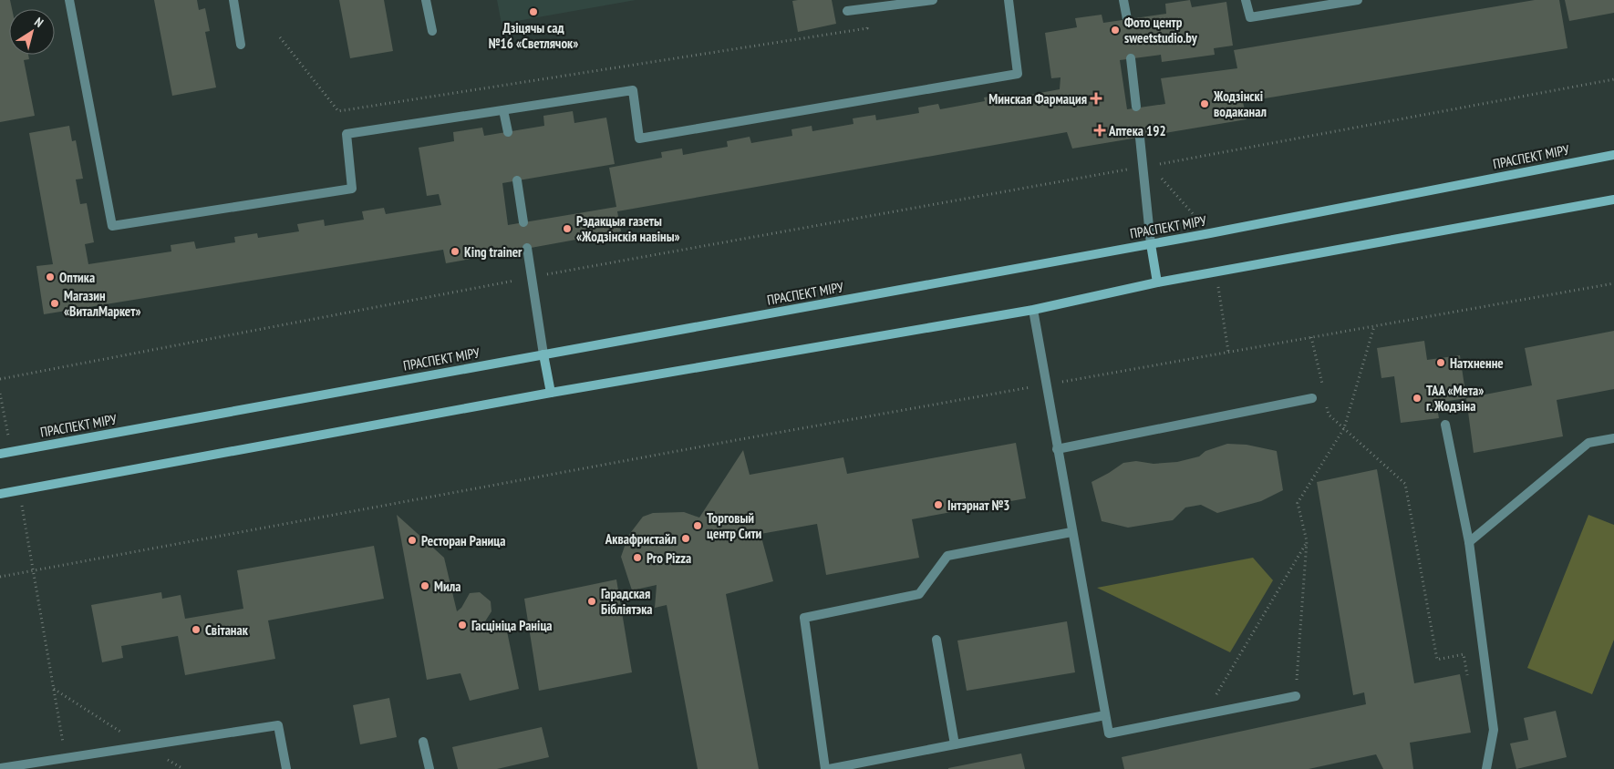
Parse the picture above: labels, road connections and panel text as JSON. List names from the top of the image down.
{
  "streets": {
    "main road": ["ПРАСПЕКТ МІРУ"]
  },
  "places": {
    "other": [
      "Дзіцячы сад №16 «Светлячок»",
      "Фото центр sweetstudio.by",
      "Жодзінскі водаканал",
      "Рэдакцыя газеты «Жодзінскія навіны»",
      "King trainer",
      "Оптика",
      "Магазин «ВиталМаркет»",
      "Натхненне",
      "ТАА «Мета» г. Жодзіна",
      "Інтэрнат №3",
      "Торговый центр Сити",
      "Аквафристайл",
      "Ресторан Раница",
      "Pro Pizza",
      "Мила",
      "Гарадская Бібліятэка",
      "Гасцініца Раніца",
      "Світанак"
    ],
    "health": ["Минская Фармация", "Аптека 192"]
  },
  "north": "top right"
}
